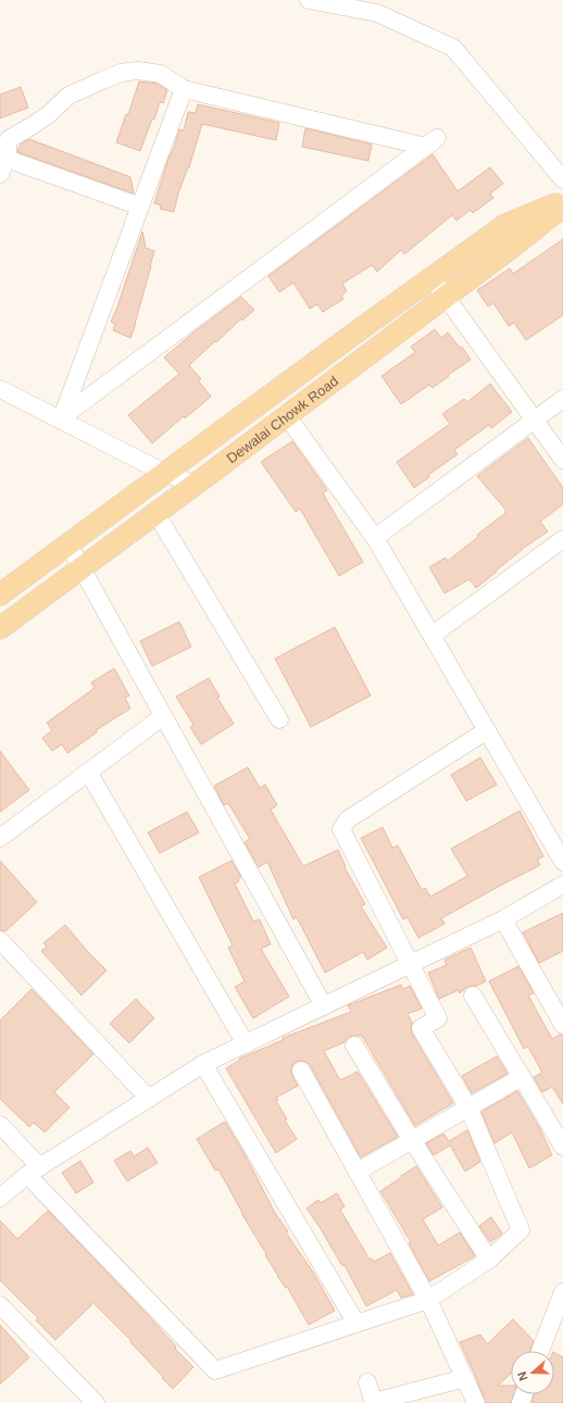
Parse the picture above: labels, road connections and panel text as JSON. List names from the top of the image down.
{
  "streets": {
    "main road": ["Dewalai Chowk Road"]
  },
  "north": "left"
}
